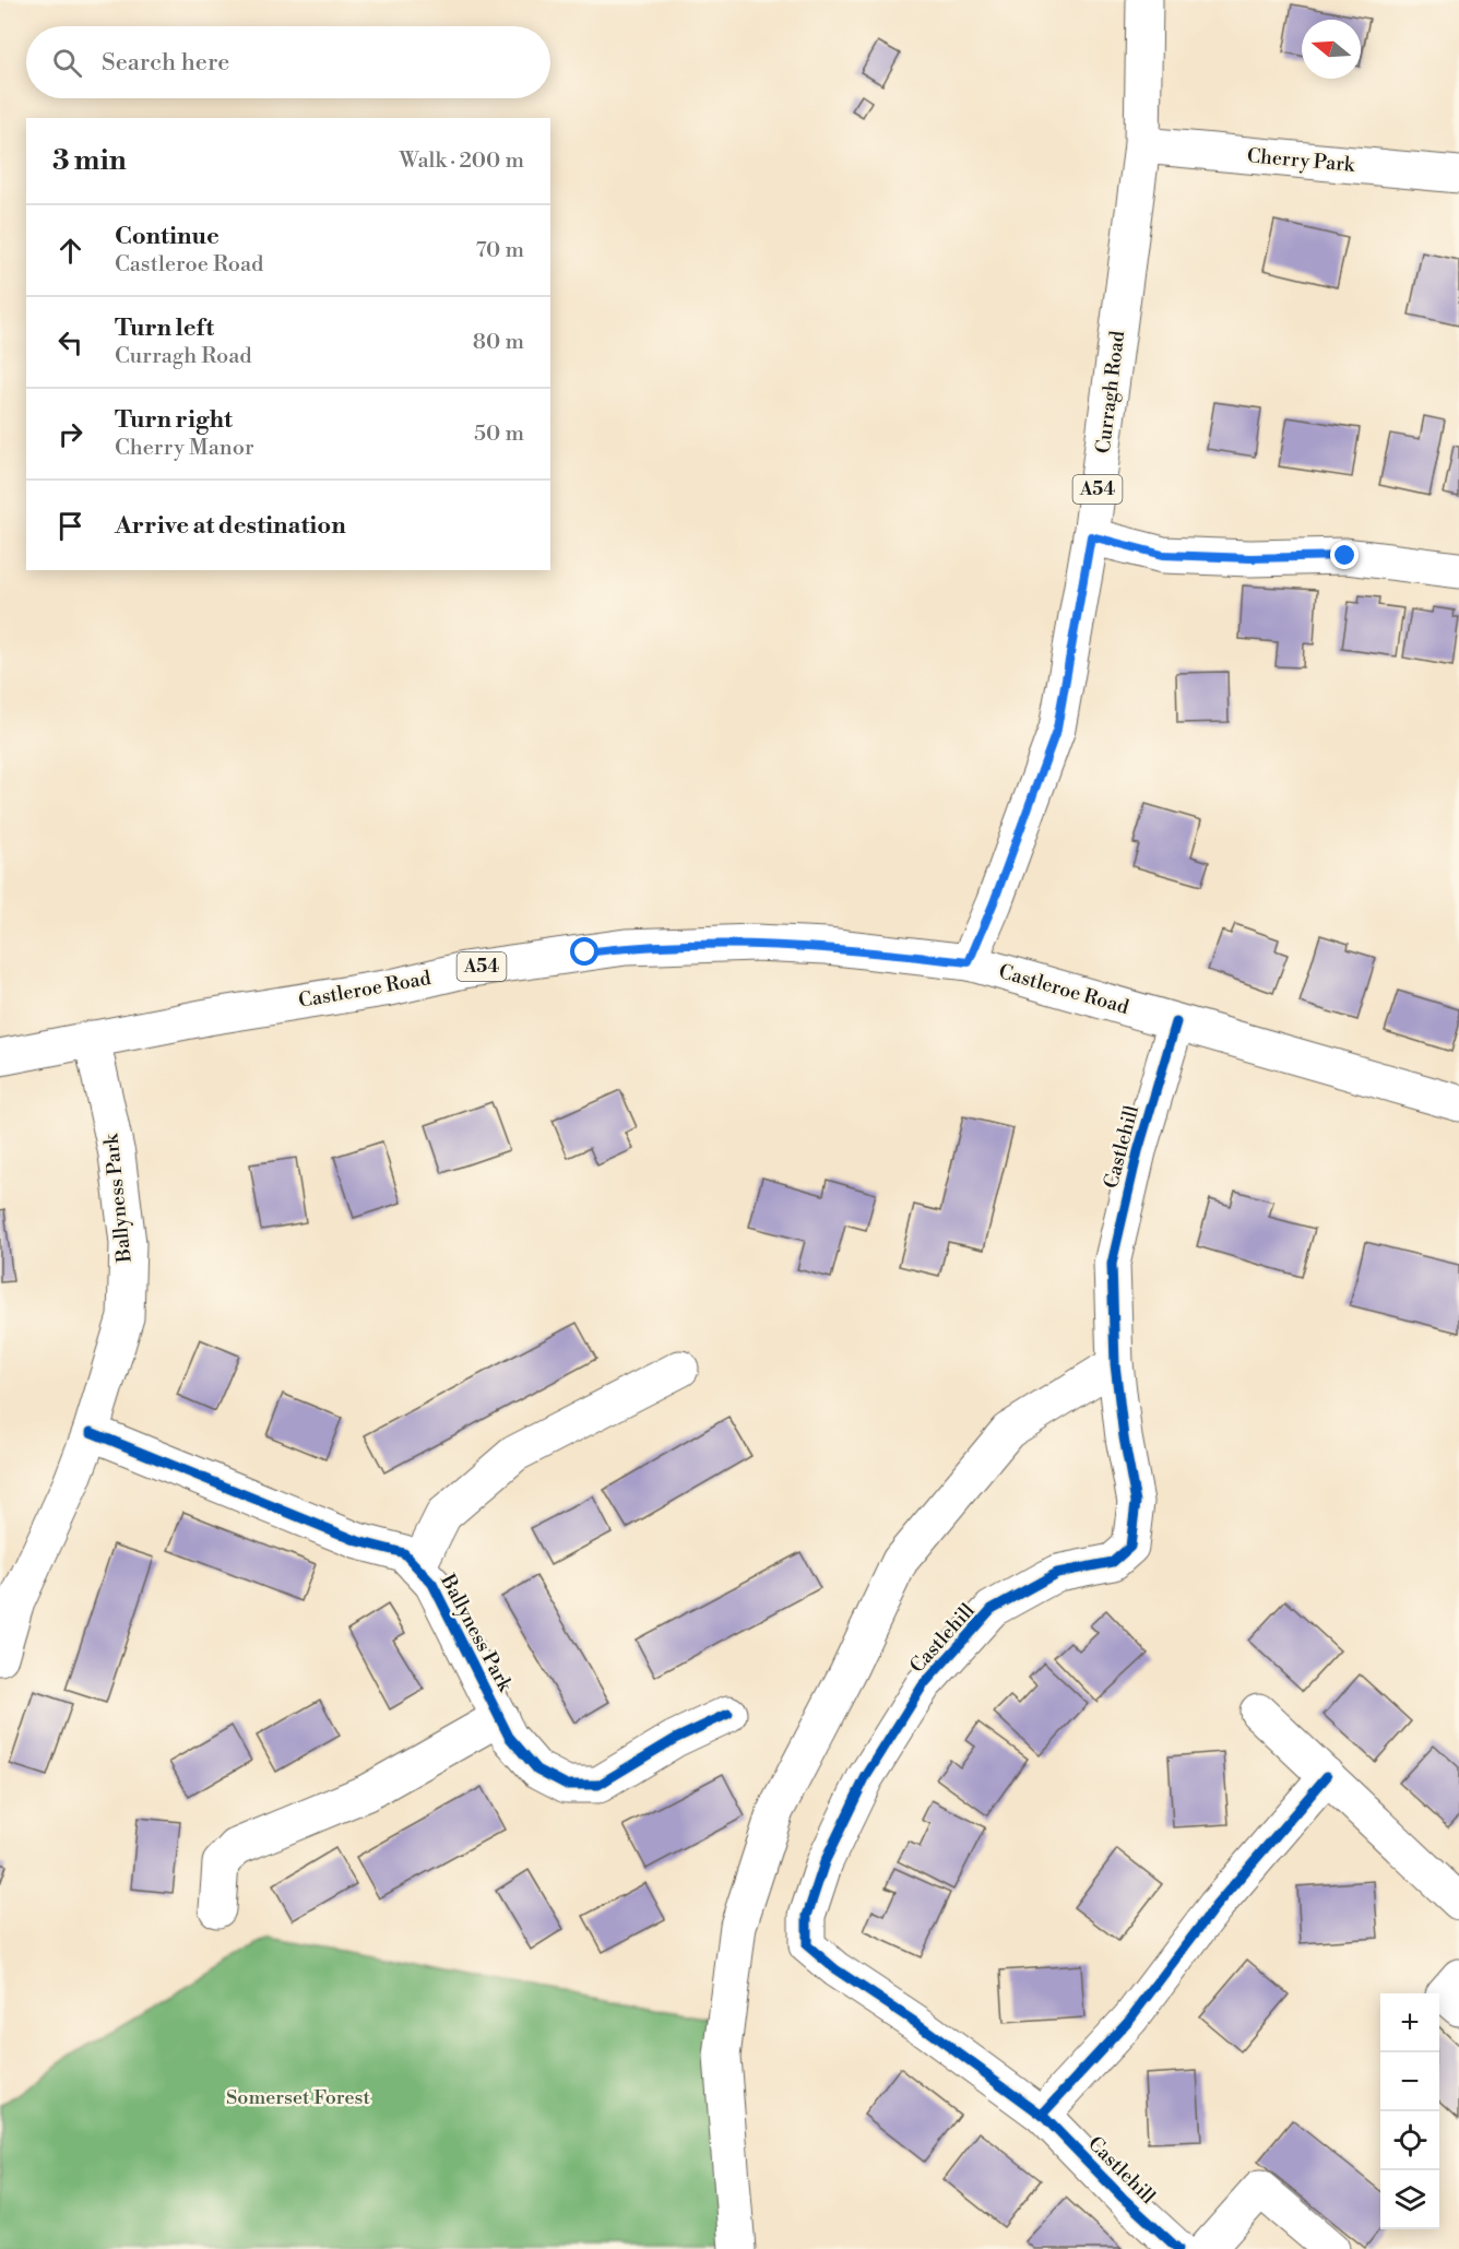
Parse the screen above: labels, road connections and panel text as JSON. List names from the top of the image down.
{
  "streets": {
    "street": [
      "Cherry Park",
      "Curragh Road",
      "A54",
      "Castleroe Road",
      "Castlehill",
      "Ballyness Park"
    ]
  },
  "crossings": [
    ["Cherry Park", "Curragh Road"],
    ["Curragh Road", "Castleroe Road"],
    ["Castleroe Road", "Castlehill"],
    ["Castleroe Road", "Ballyness Park"]
  ],
  "parks": ["Somerset Forest"],
  "north": "left",
  "page": {
    "search": "Search here",
    "heading": ["3 min", "Walk · 200 m"],
    "list": [
      ["Continue", "Castleroe Road", "70 m"],
      ["Turn left", "Curragh Road", "80 m"],
      ["Turn right", "Cherry Manor", "50 m"],
      "Arrive at destination"
    ],
    "map_buttons": ["+", "−"]
  }
}
